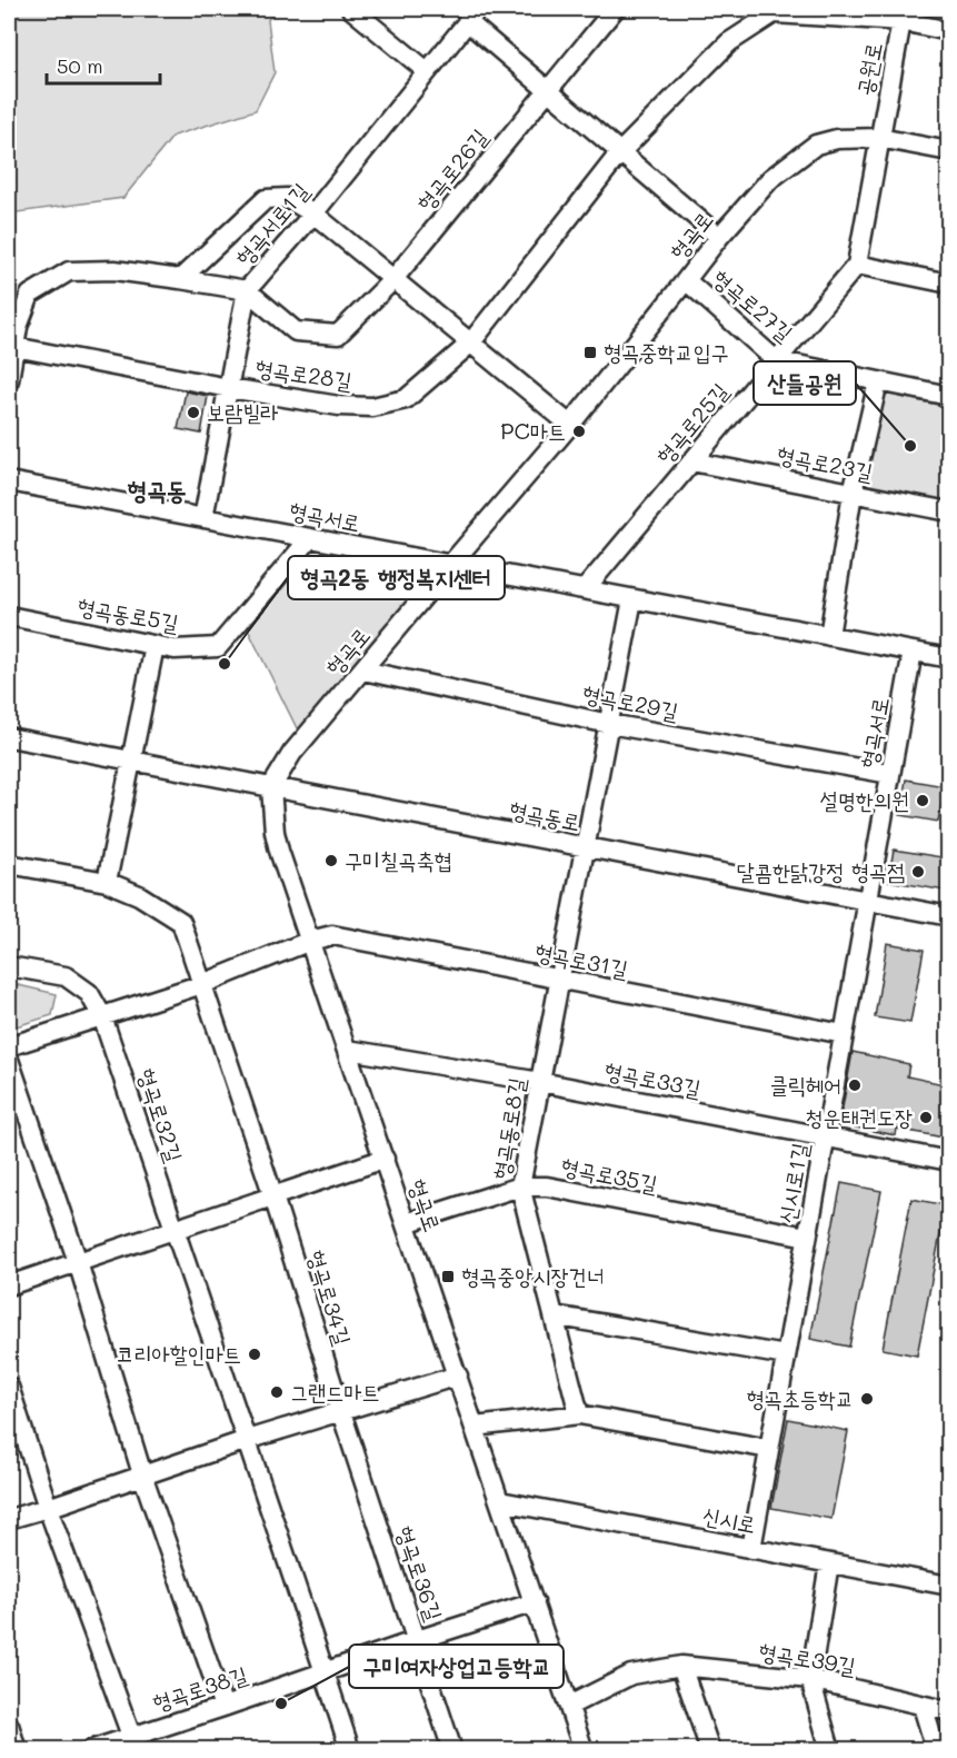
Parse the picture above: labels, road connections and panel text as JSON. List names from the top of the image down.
{
  "streets": {
    "street": [
      "공원로",
      "형곡로26길",
      "형곡서로1길",
      "형곡로",
      "형곡로27길",
      "형곡로28길",
      "형곡로25길",
      "형곡로23길",
      "형곡서로",
      "형곡동로5길",
      "형곡로29길",
      "형곡동로",
      "형곡로31길",
      "형곡로33길",
      "형곡로32길",
      "형곡동로8길",
      "형곡로35길",
      "신시로1길",
      "형곡로34길",
      "신시로",
      "형곡로36길",
      "형곡로39길",
      "형곡로38길"
    ]
  },
  "crossings": [
    ["공원로", "형곡로"],
    ["형곡로26길", "형곡로28길"],
    ["형곡서로1길", "형곡로28길"],
    ["형곡서로1길", "형곡서로"],
    ["형곡로", "형곡로27길"],
    ["형곡로", "형곡서로"],
    ["형곡로", "형곡로29길"],
    ["형곡로", "형곡동로"],
    ["형곡로", "형곡로31길"],
    ["형곡로", "형곡로33길"],
    ["형곡로", "형곡로35길"],
    ["형곡로", "신시로"],
    ["형곡로", "형곡로39길"],
    ["형곡로", "형곡로38길"],
    ["형곡로27길", "형곡로25길"],
    ["형곡로25길", "형곡로23길"],
    ["형곡로25길", "형곡서로"],
    ["형곡서로", "형곡동로5길"],
    ["형곡서로", "형곡로29길"],
    ["형곡서로", "형곡동로"],
    ["형곡서로", "신시로1길"],
    ["형곡동로", "형곡동로8길"],
    ["형곡동로", "신시로1길"],
    ["형곡로31길", "형곡동로8길"],
    ["형곡로31길", "신시로1길"],
    ["형곡로33길", "형곡동로8길"],
    ["형곡로33길", "신시로1길"],
    ["형곡동로8길", "형곡로35길"],
    ["형곡로35길", "신시로1길"],
    ["신시로1길", "신시로"],
    ["형곡로34길", "형곡로36길"],
    ["형곡로36길", "형곡로38길"]
  ],
  "districts": ["형곡동"],
  "places": {
    "transit": ["형곡중학교입구", "형곡중앙시장건너"],
    "other": [
      "보람빌라",
      "PC마트",
      "산들공원",
      "형곡2동 행정복지센터",
      "설명한의원",
      "구미칠곡축협",
      "달콤한닭강정 형곡점",
      "클릭헤어",
      "청운태권도장",
      "코리아할인마트",
      "그랜드마트",
      "형곡초등학교",
      "구미여자상업고등학교"
    ]
  },
  "scale_bar": "50 m"
}
